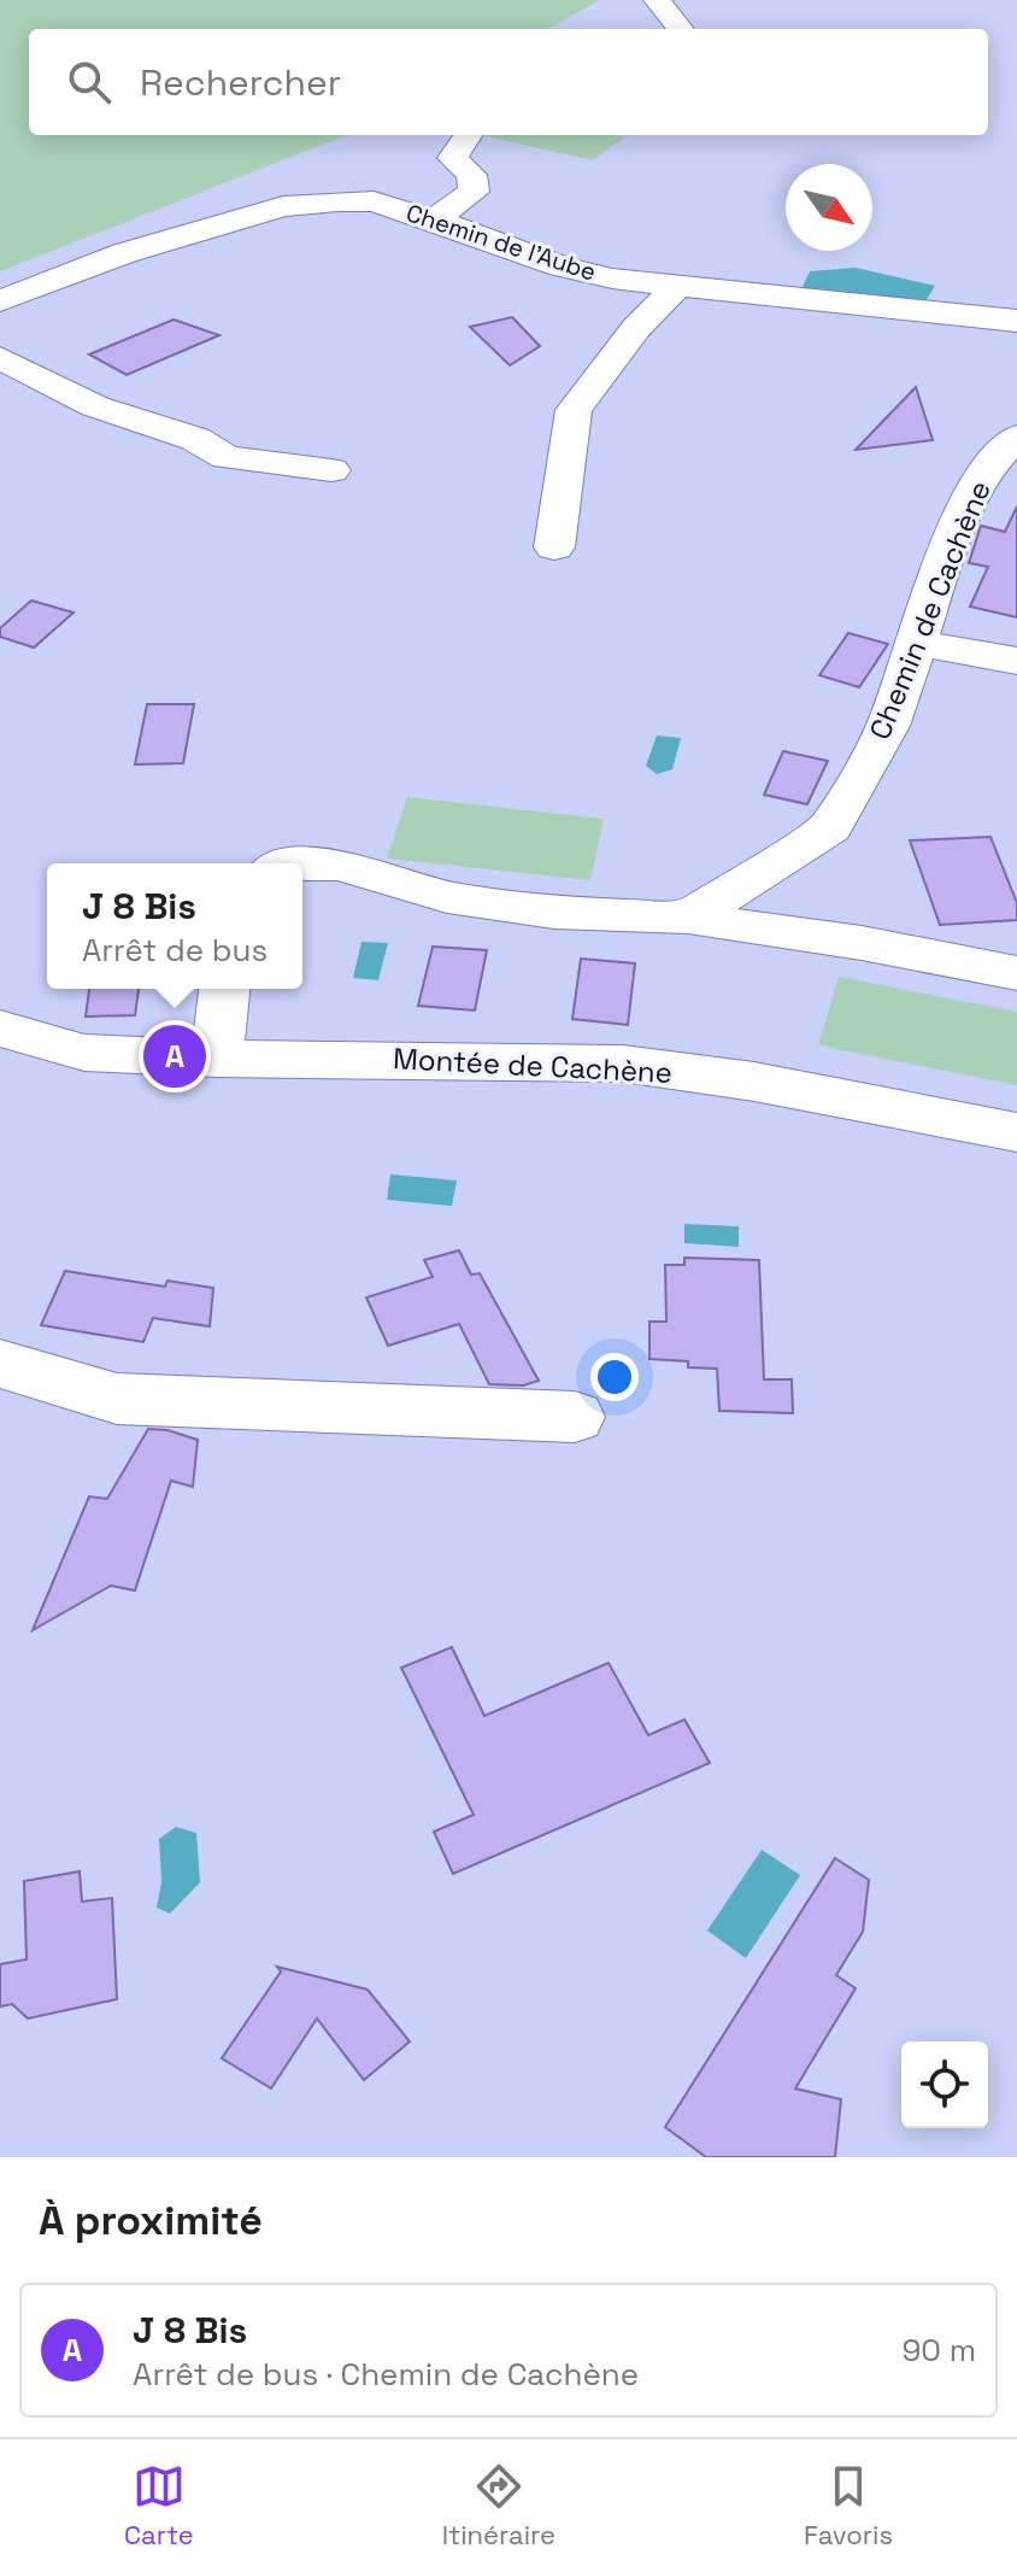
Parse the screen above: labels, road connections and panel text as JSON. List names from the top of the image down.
{
  "streets": {
    "street": ["Chemin de l'Aube", "Chemin de Cachène", "Montée de Cachène"]
  },
  "north": "bottom right",
  "page": {
    "search": "Rechercher",
    "popup": ["J 8 Bis", "Arrêt de bus"],
    "pins": "A",
    "heading": "À proximité",
    "list": [
      {
        "mark": "A",
        "name": "J 8 Bis",
        "note": "Arrêt de bus · Chemin de Cachène",
        "value": "90 m"
      }
    ],
    "nav": ["Carte", "Itinéraire", "Favoris"]
  }
}
